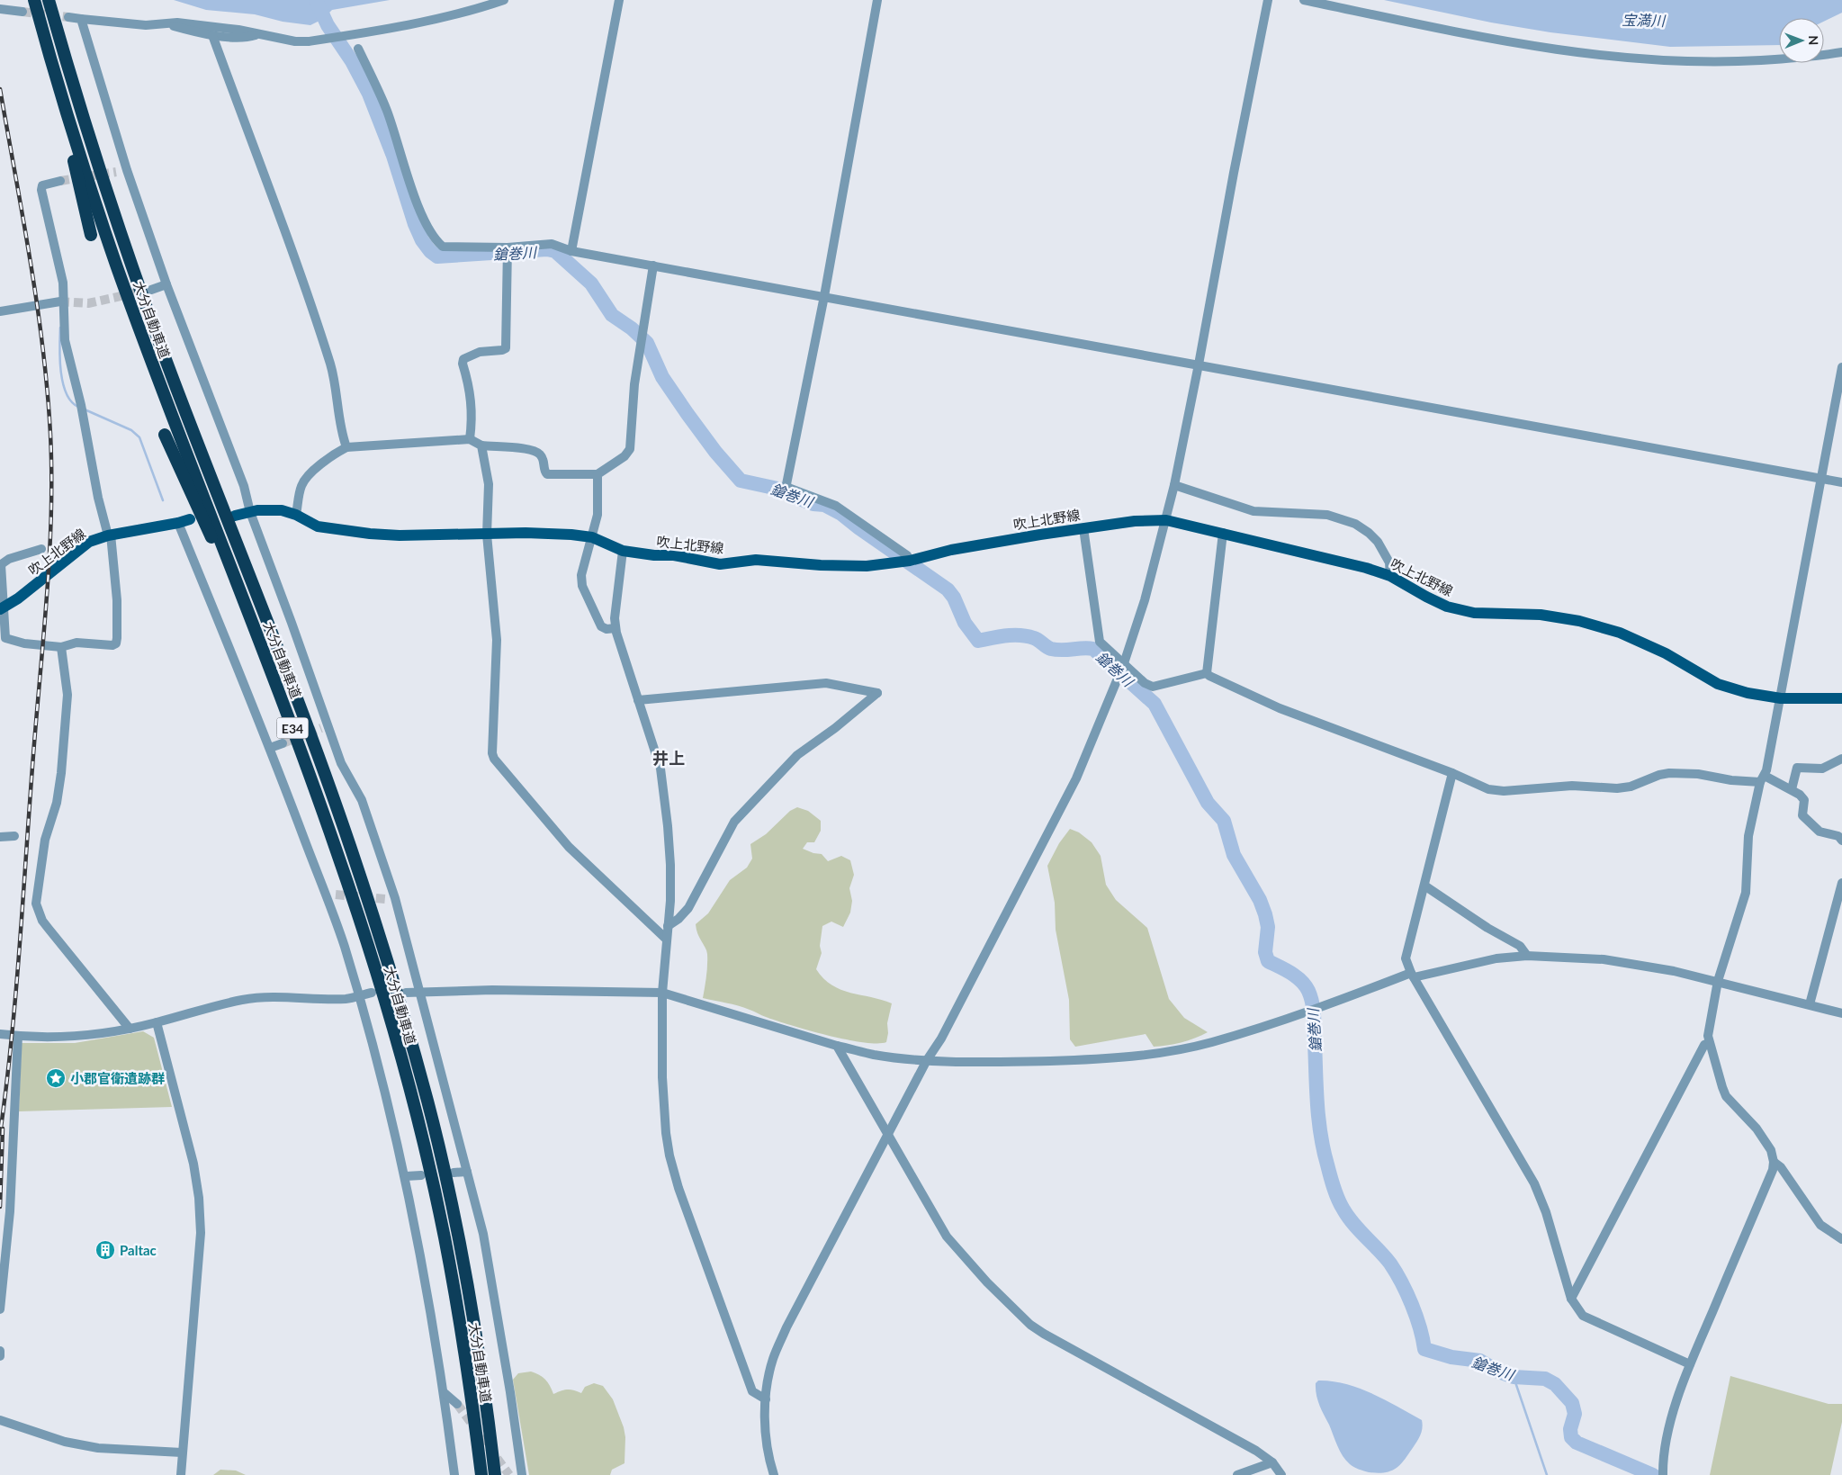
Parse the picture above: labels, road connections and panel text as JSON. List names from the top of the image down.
{
  "streets": {
    "highway": ["大分自動車道", "E34"],
    "main road": ["吹上北野線"]
  },
  "districts": ["井上"],
  "water": ["宝満川", "鎗巻川"],
  "places": {
    "place": ["小郡官衛遺跡群"],
    "building": ["Paltac"]
  },
  "north": "right"
}
